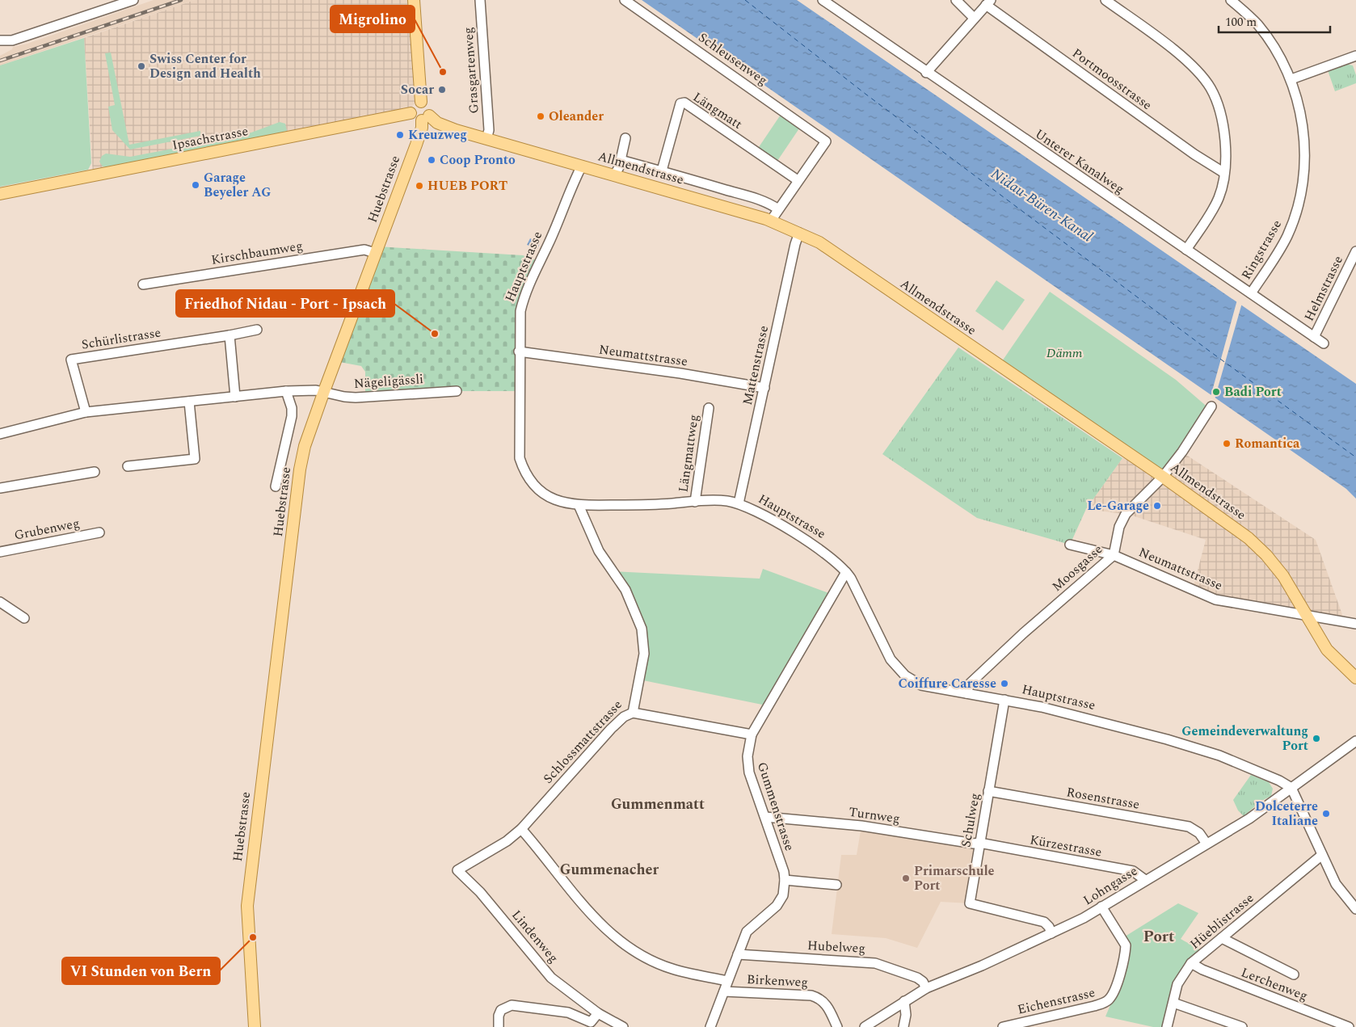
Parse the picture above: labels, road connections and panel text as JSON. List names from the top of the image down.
{
  "streets": {
    "main road": ["Ipsachstrasse", "Allmendstrasse", "Huebstrasse"],
    "street": [
      "Schleusenweg",
      "Grasgartenweg",
      "Portmoosstrasse",
      "Längmatt",
      "Unterer Kanalweg",
      "Ringstrasse",
      "Kirschbaumweg",
      "Hauptstrasse",
      "Helmstrasse",
      "Schürlistrasse",
      "Neumattstrasse",
      "Mattenstrasse",
      "Nägeligässli",
      "Längmattweg",
      "Grubenweg",
      "Moosgasse",
      "Schlossmattstrasse",
      "Rosenstrasse",
      "Gummenstrasse",
      "Turnweg",
      "Schulweg",
      "Kürzestrasse",
      "Lohngasse",
      "Hüeblistrasse",
      "Lindenweg",
      "Hubelweg",
      "Birkenweg",
      "Lerchenweg",
      "Eichenstrasse"
    ]
  },
  "crossings": [
    ["Schleusenweg", "Längmatt"],
    ["Grasgartenweg", "Allmendstrasse"],
    ["Ipsachstrasse", "Allmendstrasse"],
    ["Ipsachstrasse", "Huebstrasse"],
    ["Unterer Kanalweg", "Ringstrasse"],
    ["Unterer Kanalweg", "Helmstrasse"],
    ["Allmendstrasse", "Huebstrasse"],
    ["Allmendstrasse", "Hauptstrasse"],
    ["Allmendstrasse", "Neumattstrasse"],
    ["Allmendstrasse", "Mattenstrasse"],
    ["Allmendstrasse", "Moosgasse"],
    ["Huebstrasse", "Kirschbaumweg"],
    ["Huebstrasse", "Nägeligässli"],
    ["Hauptstrasse", "Neumattstrasse"],
    ["Hauptstrasse", "Mattenstrasse"],
    ["Hauptstrasse", "Längmattweg"],
    ["Hauptstrasse", "Moosgasse"],
    ["Hauptstrasse", "Schlossmattstrasse"],
    ["Hauptstrasse", "Gummenstrasse"],
    ["Hauptstrasse", "Schulweg"],
    ["Hauptstrasse", "Lohngasse"],
    ["Neumattstrasse", "Mattenstrasse"],
    ["Neumattstrasse", "Moosgasse"],
    ["Schlossmattstrasse", "Lindenweg"],
    ["Rosenstrasse", "Schulweg"],
    ["Rosenstrasse", "Lohngasse"],
    ["Gummenstrasse", "Turnweg"],
    ["Gummenstrasse", "Hubelweg"],
    ["Gummenstrasse", "Birkenweg"],
    ["Turnweg", "Schulweg"],
    ["Turnweg", "Kürzestrasse"],
    ["Schulweg", "Kürzestrasse"],
    ["Schulweg", "Lohngasse"],
    ["Kürzestrasse", "Lohngasse"],
    ["Lohngasse", "Hubelweg"],
    ["Lohngasse", "Eichenstrasse"],
    ["Hüeblistrasse", "Lerchenweg"]
  ],
  "districts": ["Gummenmatt", "Gummenacher", "Port"],
  "water": ["Nidau-Büren-Kanal"],
  "parks": ["Dämm"],
  "places": [
    "Swiss Center for Design and Health",
    "Migrolino",
    "Socar",
    "Oleander",
    "Kreuzweg",
    "Coop Pronto",
    "Garage Beyeler AG",
    "HUEB PORT",
    "Friedhof Nidau - Port - Ipsach",
    "Badi Port",
    "Romantica",
    "Le-Garage",
    "Coiffure Caresse",
    "Gemeindeverwaltung Port",
    "Dolceterre Italiane",
    "Primarschule Port",
    "VI Stunden von Bern"
  ],
  "scale_bar": "100 m"
}
